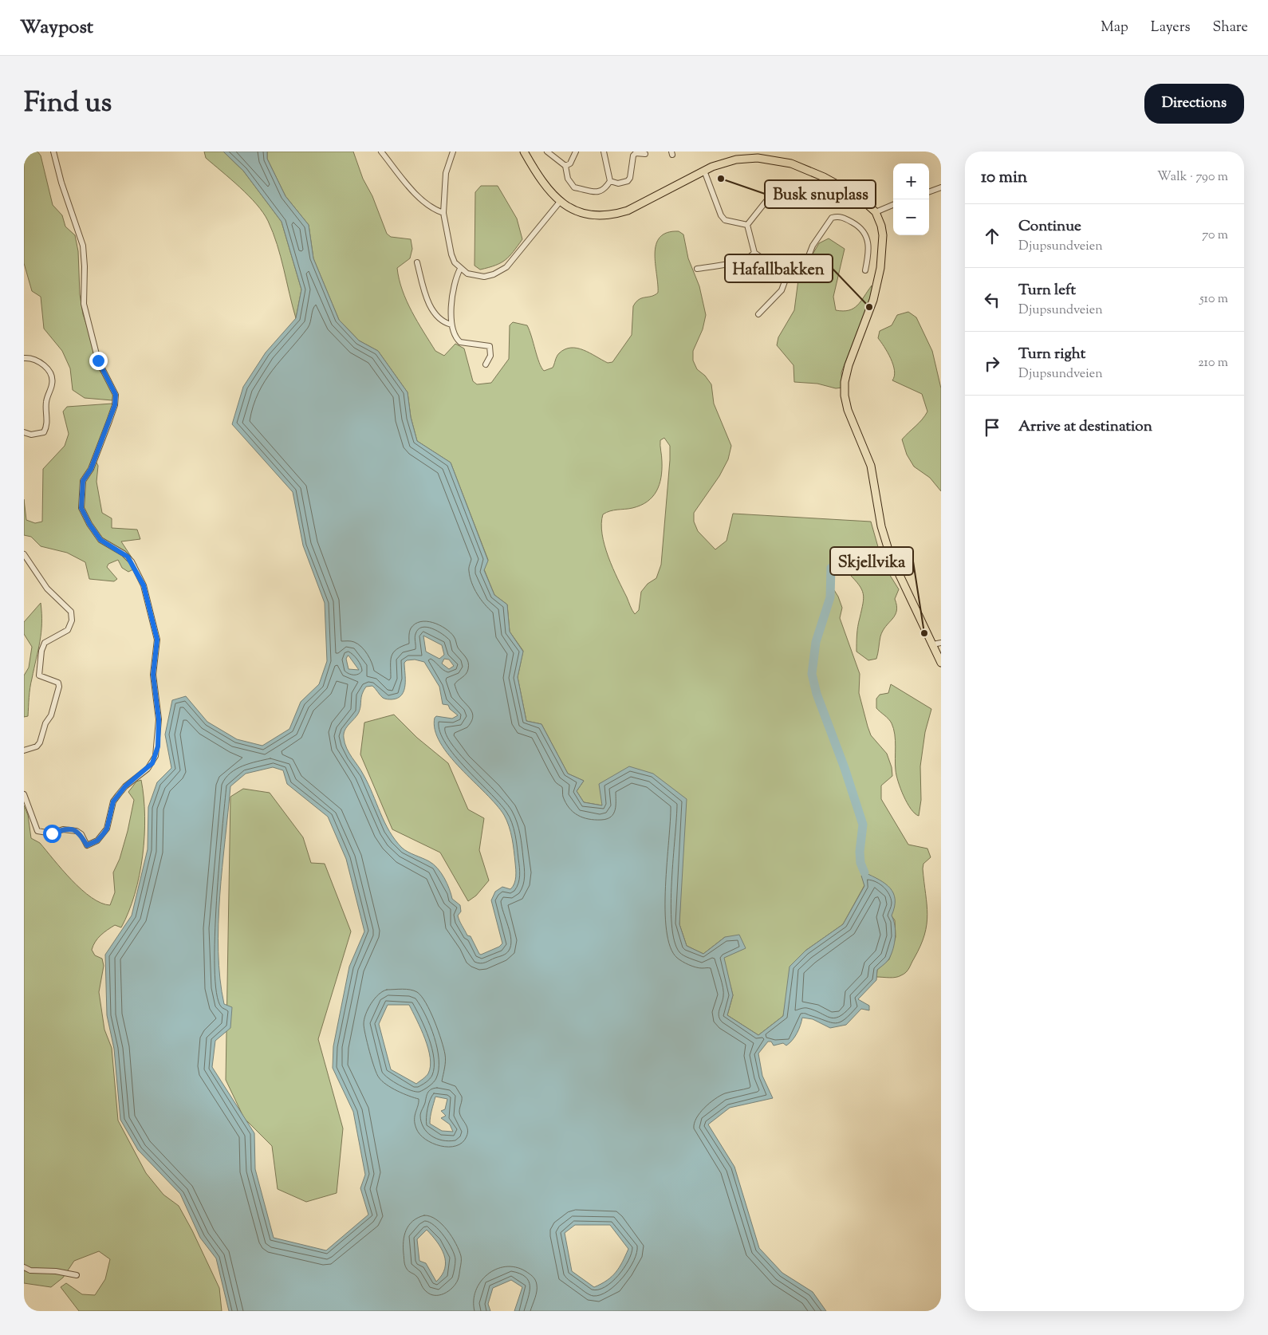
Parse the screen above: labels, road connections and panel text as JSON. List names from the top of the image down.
{
  "places": ["Busk snuplass", "Hafallbakken", "Skjellvika"],
  "page": {
    "header": "Waypost",
    "nav": ["Map", "Layers", "Share"],
    "title": "Find us",
    "buttons": "Directions",
    "heading": ["10 min", "Walk · 790 m"],
    "map_buttons": ["+", "−"],
    "list": [
      ["Continue", "Djupsundveien", "70 m"],
      ["Turn left", "Djupsundveien", "510 m"],
      ["Turn right", "Djupsundveien", "210 m"],
      "Arrive at destination"
    ]
  }
}
